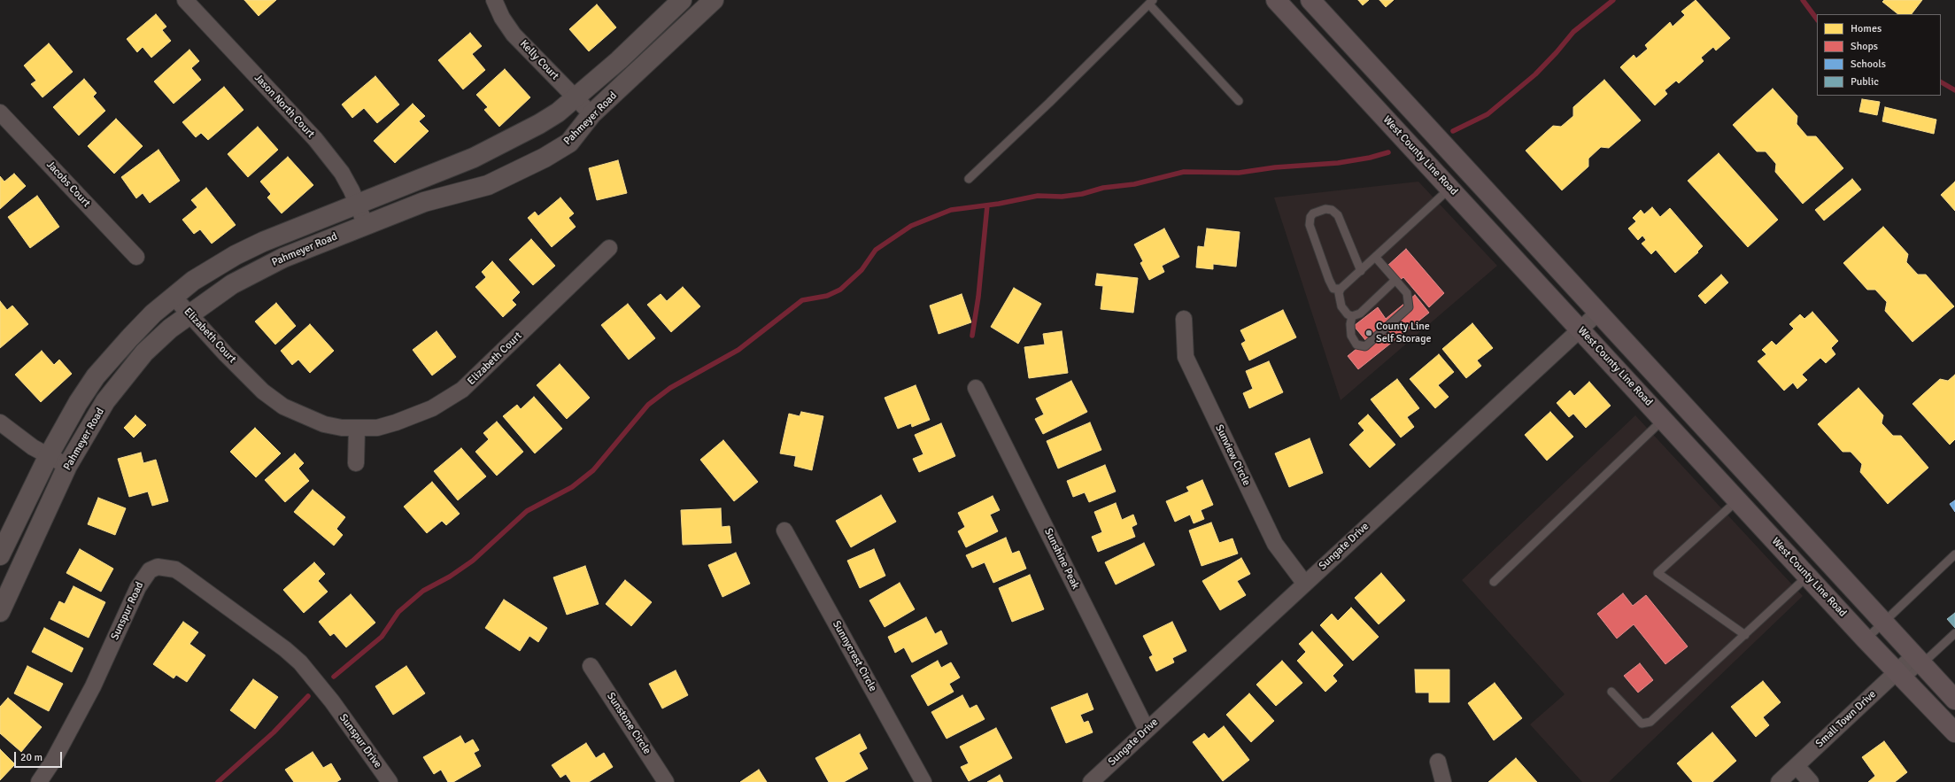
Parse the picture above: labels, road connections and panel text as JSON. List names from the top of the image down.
{
  "streets": {
    "main road": ["West County Line Road"],
    "street": [
      "Kelly Court",
      "Jason North Court",
      "Pahmeyer Road",
      "Jacobs Court",
      "Elizabeth Court",
      "Sunview Circle",
      "Sungate Drive",
      "Sunshine Peak",
      "Sunspur Road",
      "Sunnycrest Circle",
      "Small Town Drive",
      "Sunstone Circle",
      "Sunspur Drive"
    ]
  },
  "crossings": [
    ["Kelly Court", "Pahmeyer Road"],
    ["Jason North Court", "Pahmeyer Road"],
    ["Pahmeyer Road", "Elizabeth Court"],
    ["West County Line Road", "Sungate Drive"],
    ["West County Line Road", "Small Town Drive"],
    ["Sunview Circle", "Sungate Drive"],
    ["Sungate Drive", "Sunshine Peak"],
    ["Sunspur Road", "Sunspur Drive"]
  ],
  "places": ["County Line Self Storage"],
  "legend": [
    "Homes",
    "Shops",
    "Schools",
    "Public"
  ],
  "scale_bar": "20 m"
}
